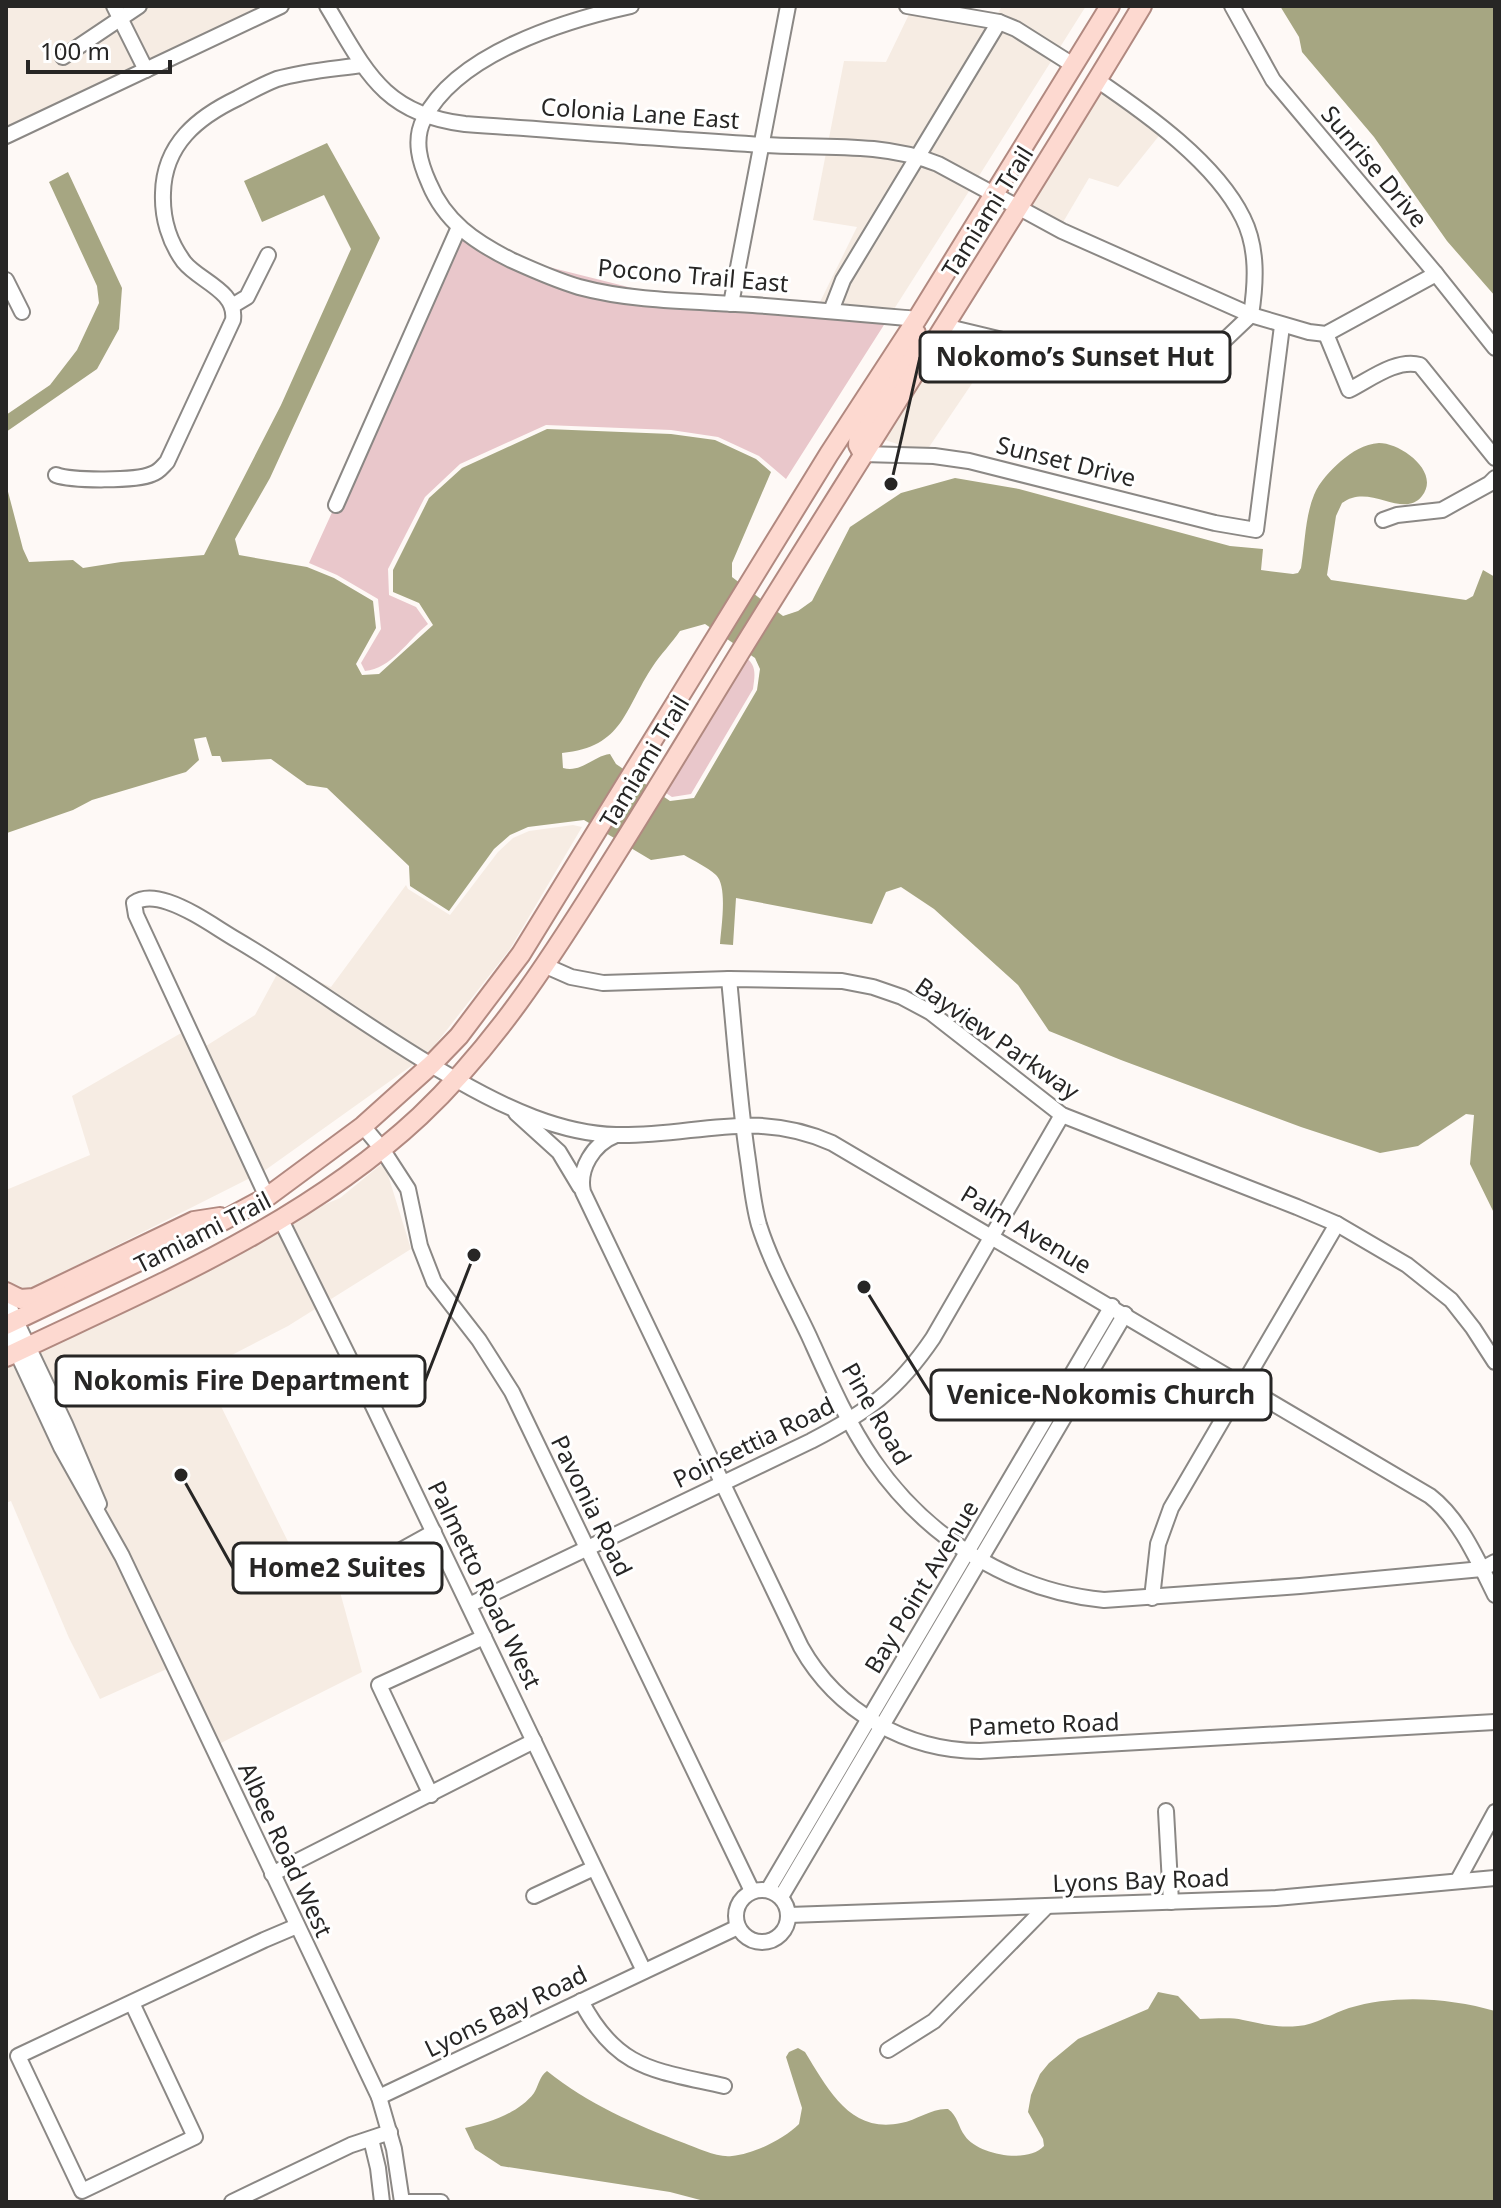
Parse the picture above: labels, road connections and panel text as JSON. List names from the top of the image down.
{
  "streets": {
    "main road": ["Tamiami Trail"],
    "street": [
      "Colonia Lane East",
      "Sunrise Drive",
      "Pocono Trail East",
      "Sunset Drive",
      "Bayview Parkway",
      "Palm Avenue",
      "Pine Road",
      "Poinsettia Road",
      "Pavonia Road",
      "Palmetto Road West",
      "Bay Point Avenue",
      "Pameto Road",
      "Albee Road West",
      "Lyons Bay Road"
    ]
  },
  "crossings": [
    ["Colonia Lane East", "Tamiami Trail"],
    ["Colonia Lane East", "Pocono Trail East"],
    ["Colonia Lane East", "Sunset Drive"],
    ["Tamiami Trail", "Pocono Trail East"],
    ["Tamiami Trail", "Sunset Drive"],
    ["Tamiami Trail", "Bayview Parkway"],
    ["Tamiami Trail", "Palm Avenue"],
    ["Tamiami Trail", "Pavonia Road"],
    ["Tamiami Trail", "Palmetto Road West"],
    ["Tamiami Trail", "Albee Road West"],
    ["Bayview Parkway", "Pine Road"],
    ["Bayview Parkway", "Poinsettia Road"],
    ["Palm Avenue", "Pine Road"],
    ["Palm Avenue", "Poinsettia Road"],
    ["Palm Avenue", "Bay Point Avenue"],
    ["Palm Avenue", "Pameto Road"],
    ["Pine Road", "Poinsettia Road"],
    ["Pine Road", "Bay Point Avenue"],
    ["Poinsettia Road", "Pavonia Road"],
    ["Poinsettia Road", "Palmetto Road West"],
    ["Poinsettia Road", "Pameto Road"],
    ["Pavonia Road", "Bay Point Avenue"],
    ["Pavonia Road", "Lyons Bay Road"],
    ["Palmetto Road West", "Lyons Bay Road"],
    ["Bay Point Avenue", "Pameto Road"],
    ["Bay Point Avenue", "Lyons Bay Road"],
    ["Albee Road West", "Lyons Bay Road"]
  ],
  "places": [
    "Nokomo’s Sunset Hut",
    "Nokomis Fire Department",
    "Venice-Nokomis Church",
    "Home2 Suites"
  ],
  "scale_bar": "100 m"
}
